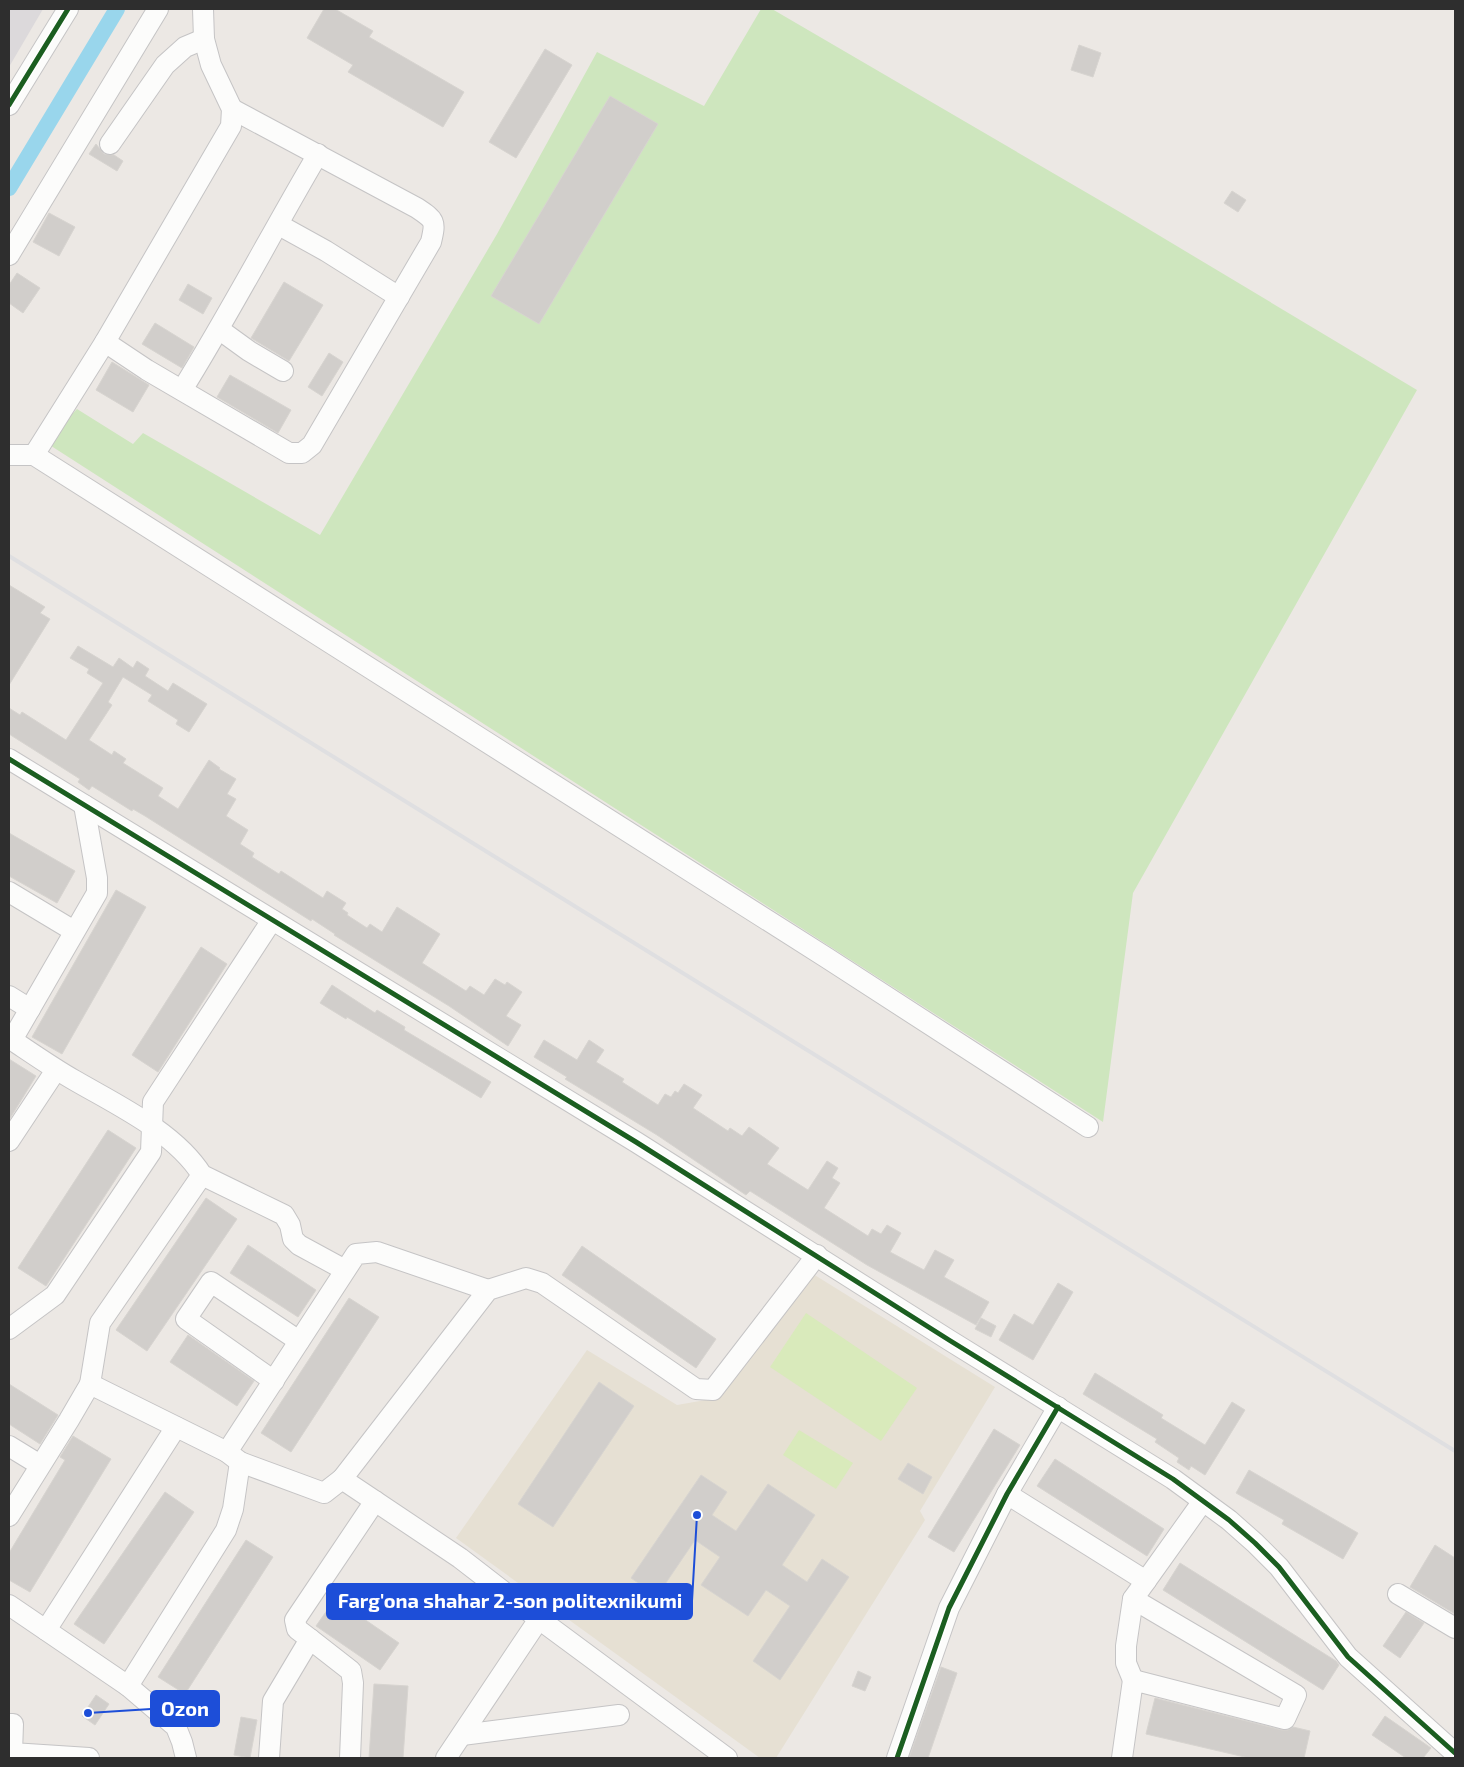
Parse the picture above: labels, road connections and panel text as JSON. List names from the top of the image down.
{
  "places": ["Farg'ona shahar 2-son politexnikumi", "Ozon"]
}
